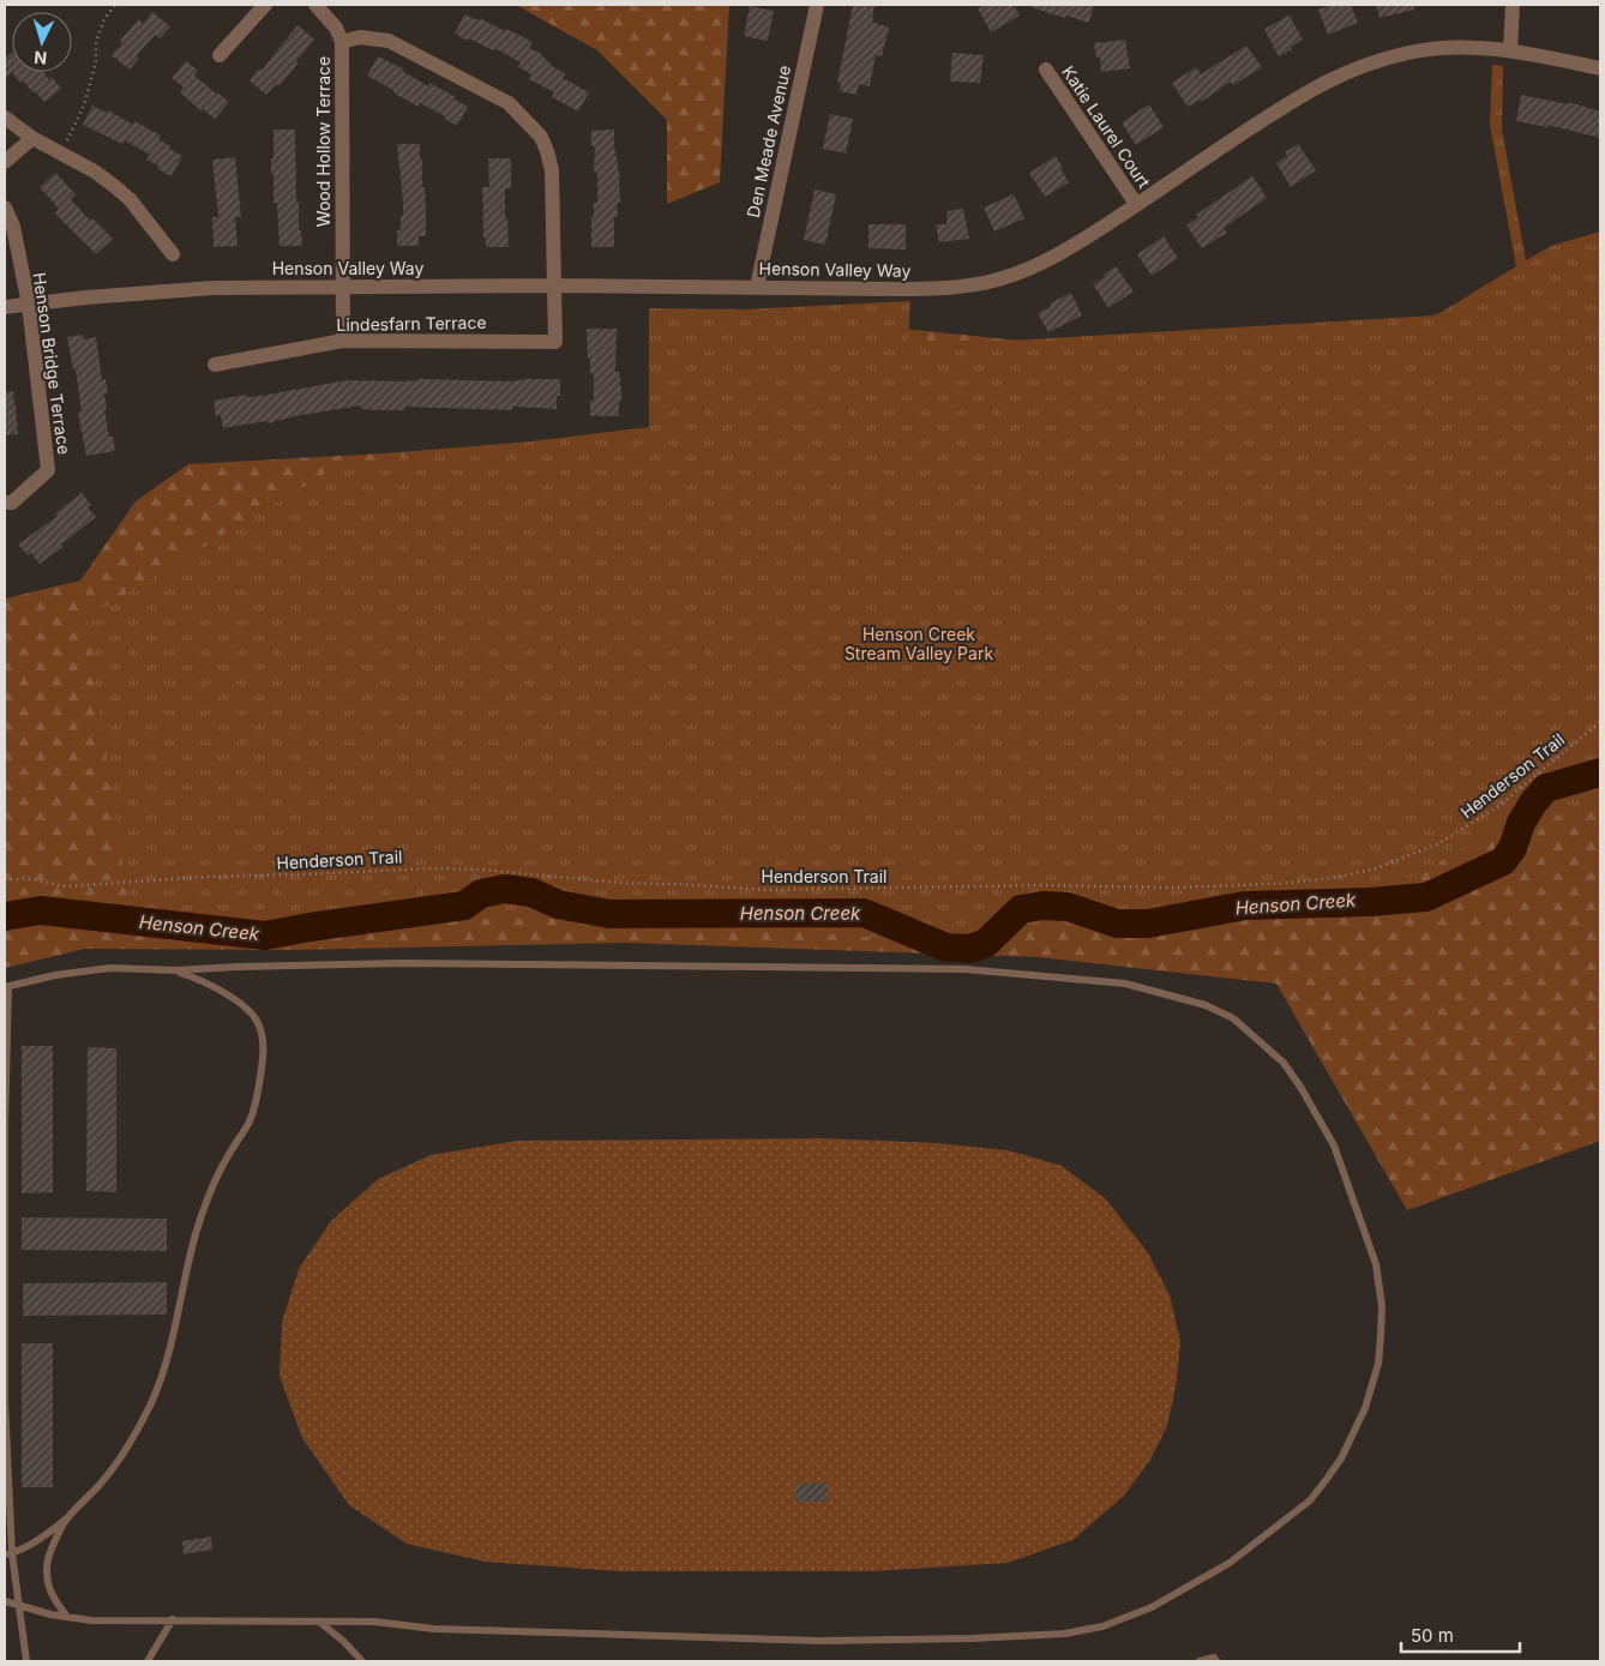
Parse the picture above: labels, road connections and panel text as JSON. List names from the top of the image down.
{
  "streets": {
    "street": [
      "Katie Laurel Court",
      "Wood Hollow Terrace",
      "Den Meade Avenue",
      "Henson Valley Way",
      "Lindesfarn Terrace",
      "Henson Bridge Terrace"
    ],
    "path": ["Henderson Trail"]
  },
  "crossings": [
    ["Katie Laurel Court", "Henson Valley Way"],
    ["Wood Hollow Terrace", "Henson Valley Way"],
    ["Wood Hollow Terrace", "Lindesfarn Terrace"],
    ["Den Meade Avenue", "Henson Valley Way"],
    ["Henson Valley Way", "Lindesfarn Terrace"],
    ["Henson Valley Way", "Henson Bridge Terrace"]
  ],
  "water": ["Henson Creek"],
  "parks": ["Henson Creek Stream Valley Park"],
  "scale_bar": "50 m",
  "north": "bottom"
}
